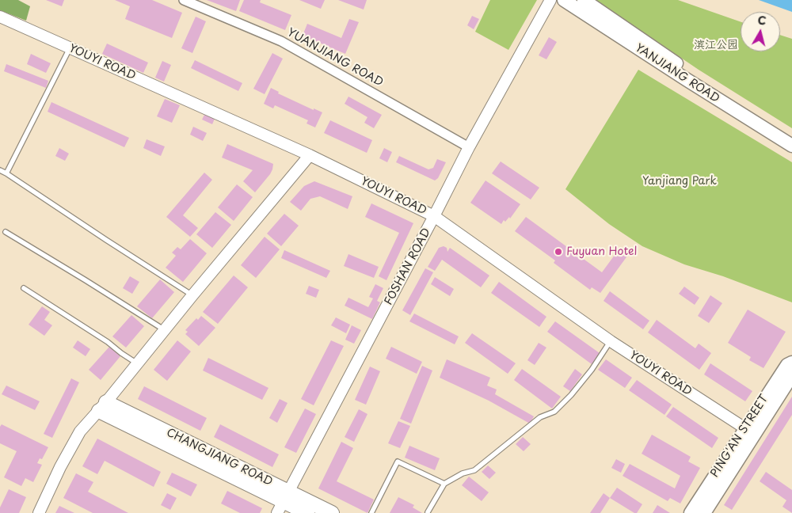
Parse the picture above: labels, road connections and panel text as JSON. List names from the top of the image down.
{
  "streets": {
    "main road": ["YANJIANG ROAD", "PING'AN STREET", "CHANGJIANG ROAD"],
    "street": ["YUANJIANG ROAD", "YOUYI ROAD", "FOSHAN ROAD"]
  },
  "crossings": [
    ["YUANJIANG ROAD", "FOSHAN ROAD"],
    ["YOUYI ROAD", "FOSHAN ROAD"],
    ["YOUYI ROAD", "PING'AN STREET"],
    ["FOSHAN ROAD", "CHANGJIANG ROAD"]
  ],
  "parks": ["滨江公园", "Yanjiang Park"],
  "places": ["Fuyuan Hotel"],
  "north": "top"
}
